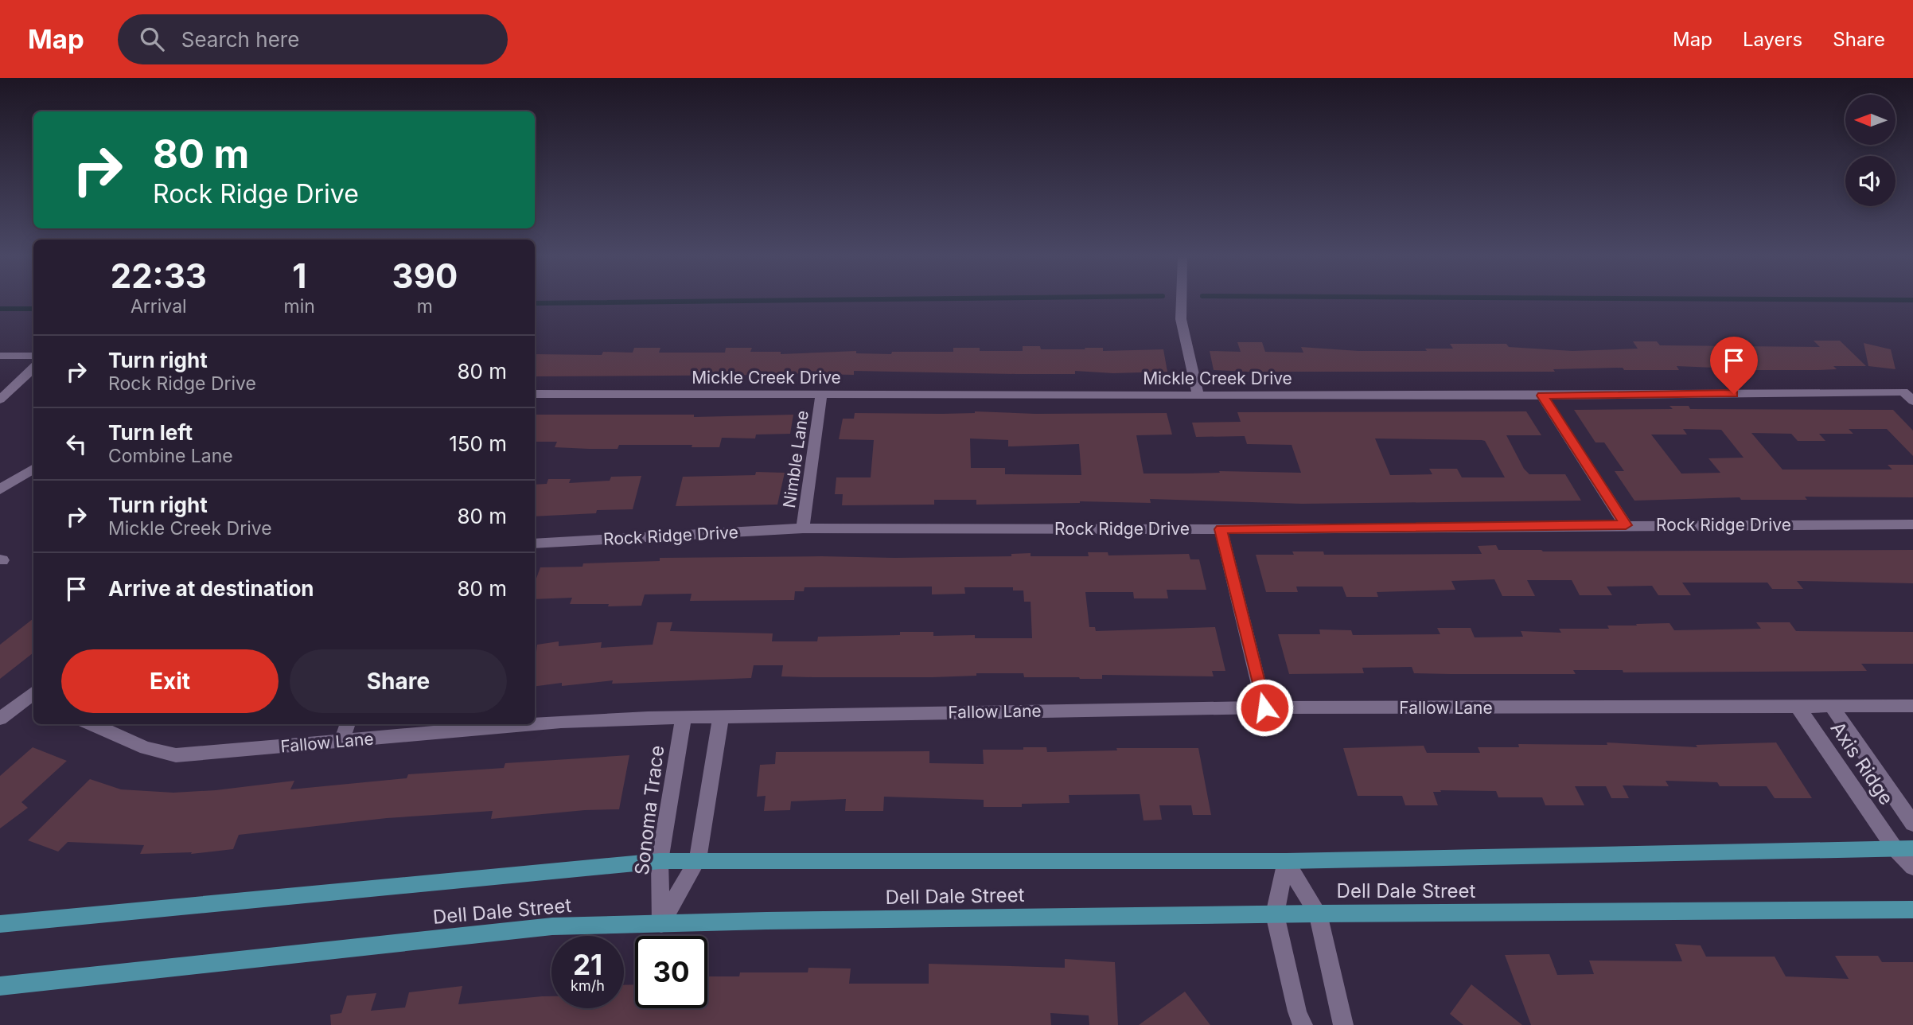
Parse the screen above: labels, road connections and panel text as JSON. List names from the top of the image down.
{
  "streets": {
    "main road": ["Dell Dale Street"],
    "street": [
      "Mickle Creek Drive",
      "Nimble Lane",
      "Rock Ridge Drive",
      "Fallow Lane",
      "Axis Ridge",
      "Sonoma Trace"
    ]
  },
  "crossings": [
    ["Mickle Creek Drive", "Nimble Lane"],
    ["Nimble Lane", "Rock Ridge Drive"],
    ["Fallow Lane", "Axis Ridge"],
    ["Fallow Lane", "Sonoma Trace"],
    ["Axis Ridge", "Dell Dale Street"],
    ["Sonoma Trace", "Dell Dale Street"]
  ],
  "north": "left",
  "page": {
    "header": "Map",
    "search": "Search here",
    "nav": ["Map", "Layers", "Share"],
    "turn": ["80 m", "Rock Ridge Drive"],
    "eta": [
      "22:33",
      "Arrival",
      "1",
      "min",
      "390",
      "m"
    ],
    "list": [
      {
        "name": "Turn right",
        "note": "Rock Ridge Drive",
        "value": "80 m"
      },
      {
        "name": "Turn left",
        "note": "Combine Lane",
        "value": "150 m"
      },
      {
        "name": "Turn right",
        "note": "Mickle Creek Drive",
        "value": "80 m"
      },
      {
        "name": "Arrive at destination",
        "value": "80 m"
      }
    ],
    "buttons": ["Exit", "Share"],
    "speed": "21 km/h",
    "limit": "30"
  }
}
